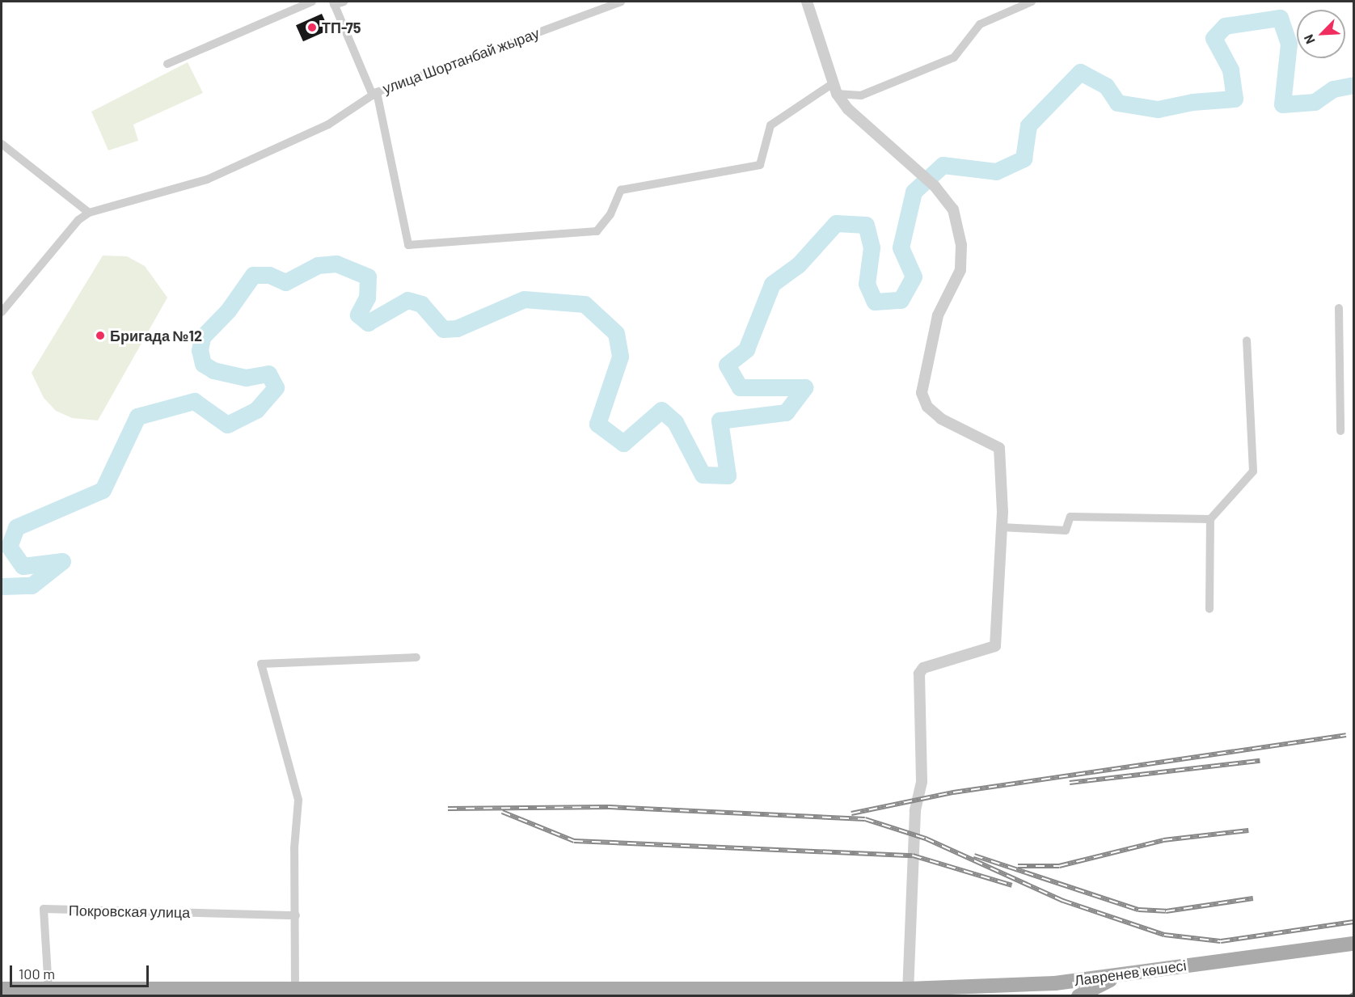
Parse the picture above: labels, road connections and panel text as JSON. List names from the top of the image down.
{
  "streets": {
    "main road": ["Лавренев көшесі"],
    "street": ["улица Шортанбай жырау", "Покровская улица"]
  },
  "crossings": [
    ["Покровская улица", "Лавренев көшесі"]
  ],
  "places": ["ТП-75", "Бригада №12"],
  "scale_bar": "100 m",
  "north": "bottom left"
}
